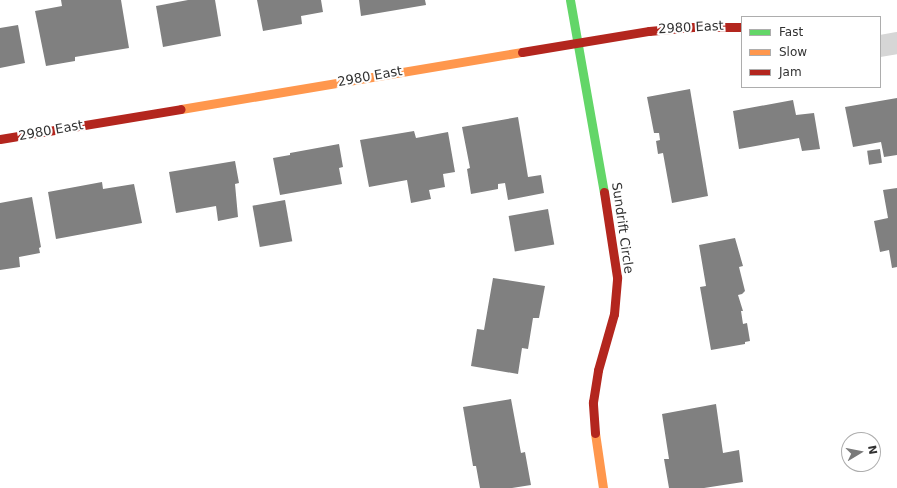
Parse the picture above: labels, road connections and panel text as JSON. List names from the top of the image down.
{
  "streets": {
    "street": ["2980 East", "Sundrift Circle"]
  },
  "crossings": [
    ["2980 East", "Sundrift Circle"]
  ],
  "legend": ["Fast", "Slow", "Jam"],
  "north": "right"
}
